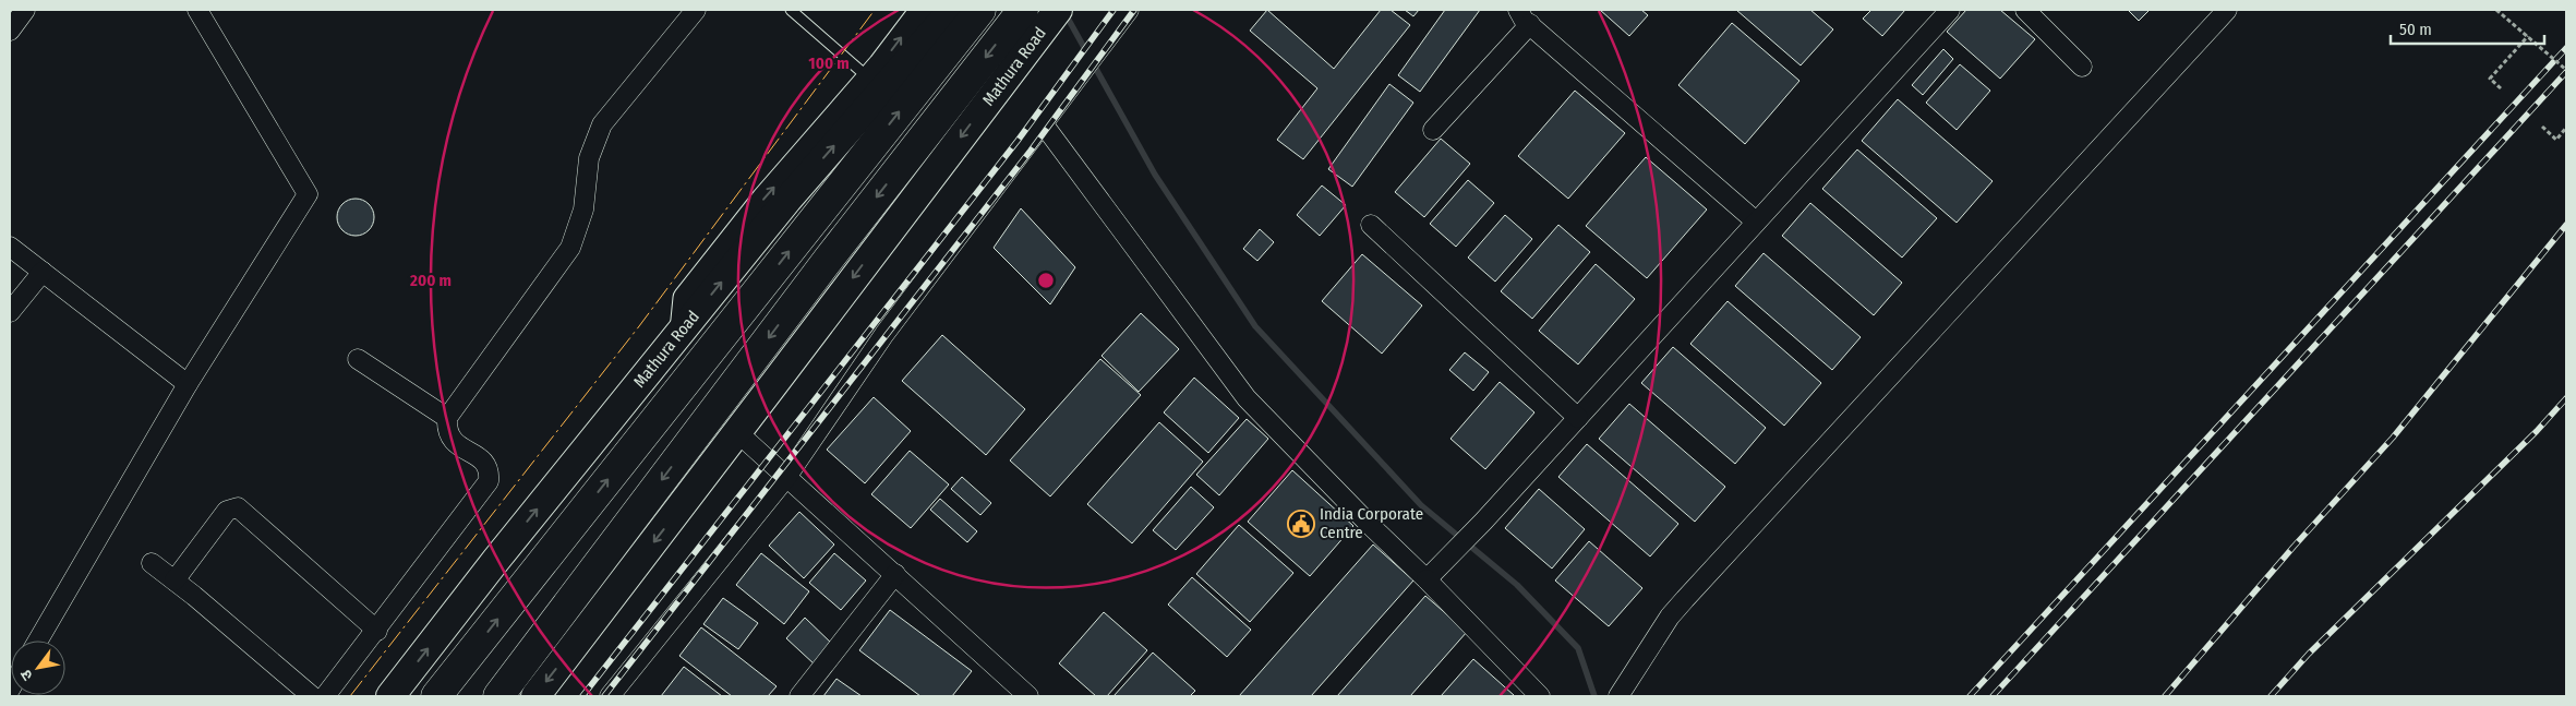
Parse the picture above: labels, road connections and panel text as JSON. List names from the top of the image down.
{
  "streets": {
    "highway": ["Mathura Road"]
  },
  "places": {
    "public building": ["India Corporate Centre"]
  },
  "scale_bar": "50 m",
  "north": "bottom left",
  "rings": ["100 m", "200 m"]
}
